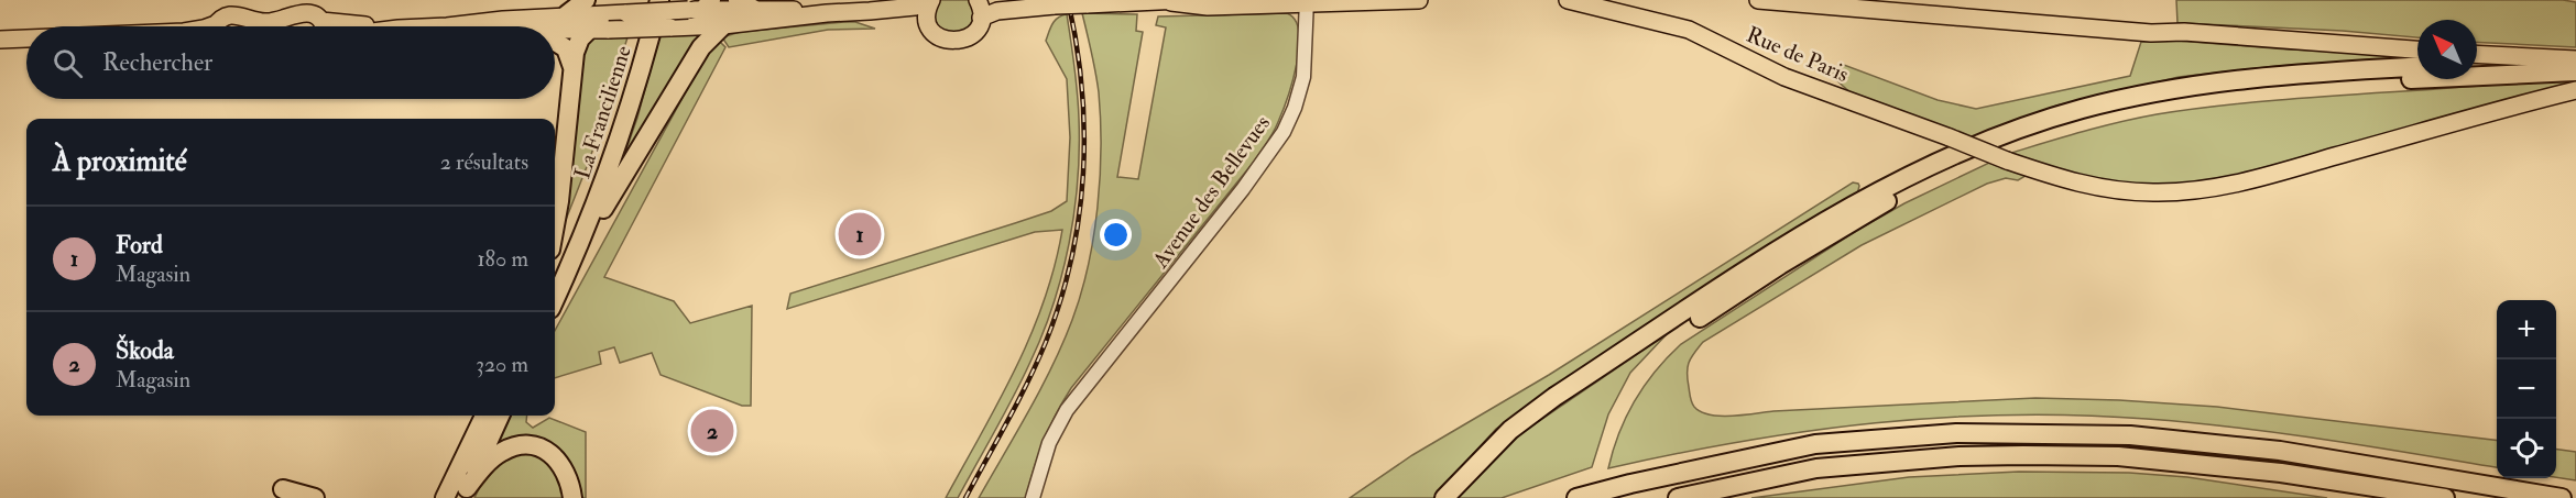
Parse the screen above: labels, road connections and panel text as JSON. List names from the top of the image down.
{
  "streets": {
    "highway": ["La Francilienne"],
    "main road": ["Rue de Paris"],
    "street": ["Avenue des Bellevues"]
  },
  "north": "top left",
  "page": {
    "search": "Rechercher",
    "heading": ["À proximité", "2 résultats"],
    "list": [
      {
        "mark": "1",
        "name": "Ford",
        "note": "Magasin",
        "value": "180 m"
      },
      {
        "mark": "2",
        "name": "Škoda",
        "note": "Magasin",
        "value": "320 m"
      }
    ],
    "pins": ["1", "2"],
    "map_buttons": ["+", "−"]
  }
}
